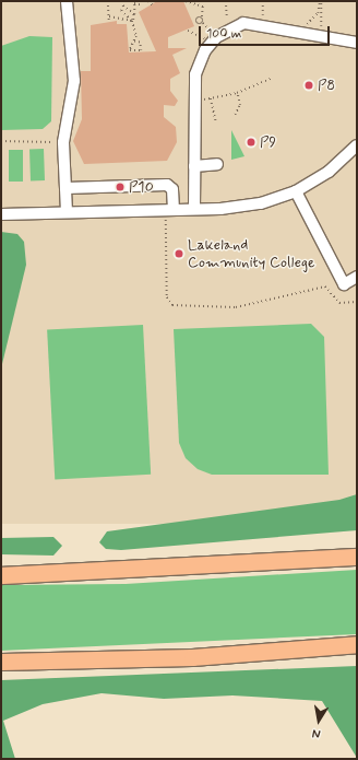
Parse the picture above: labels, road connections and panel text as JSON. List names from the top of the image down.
{
  "places": [
    "P8",
    "P9",
    "P10",
    "Lakeland Community College"
  ],
  "scale_bar": "100 m",
  "north": "bottom"
}
